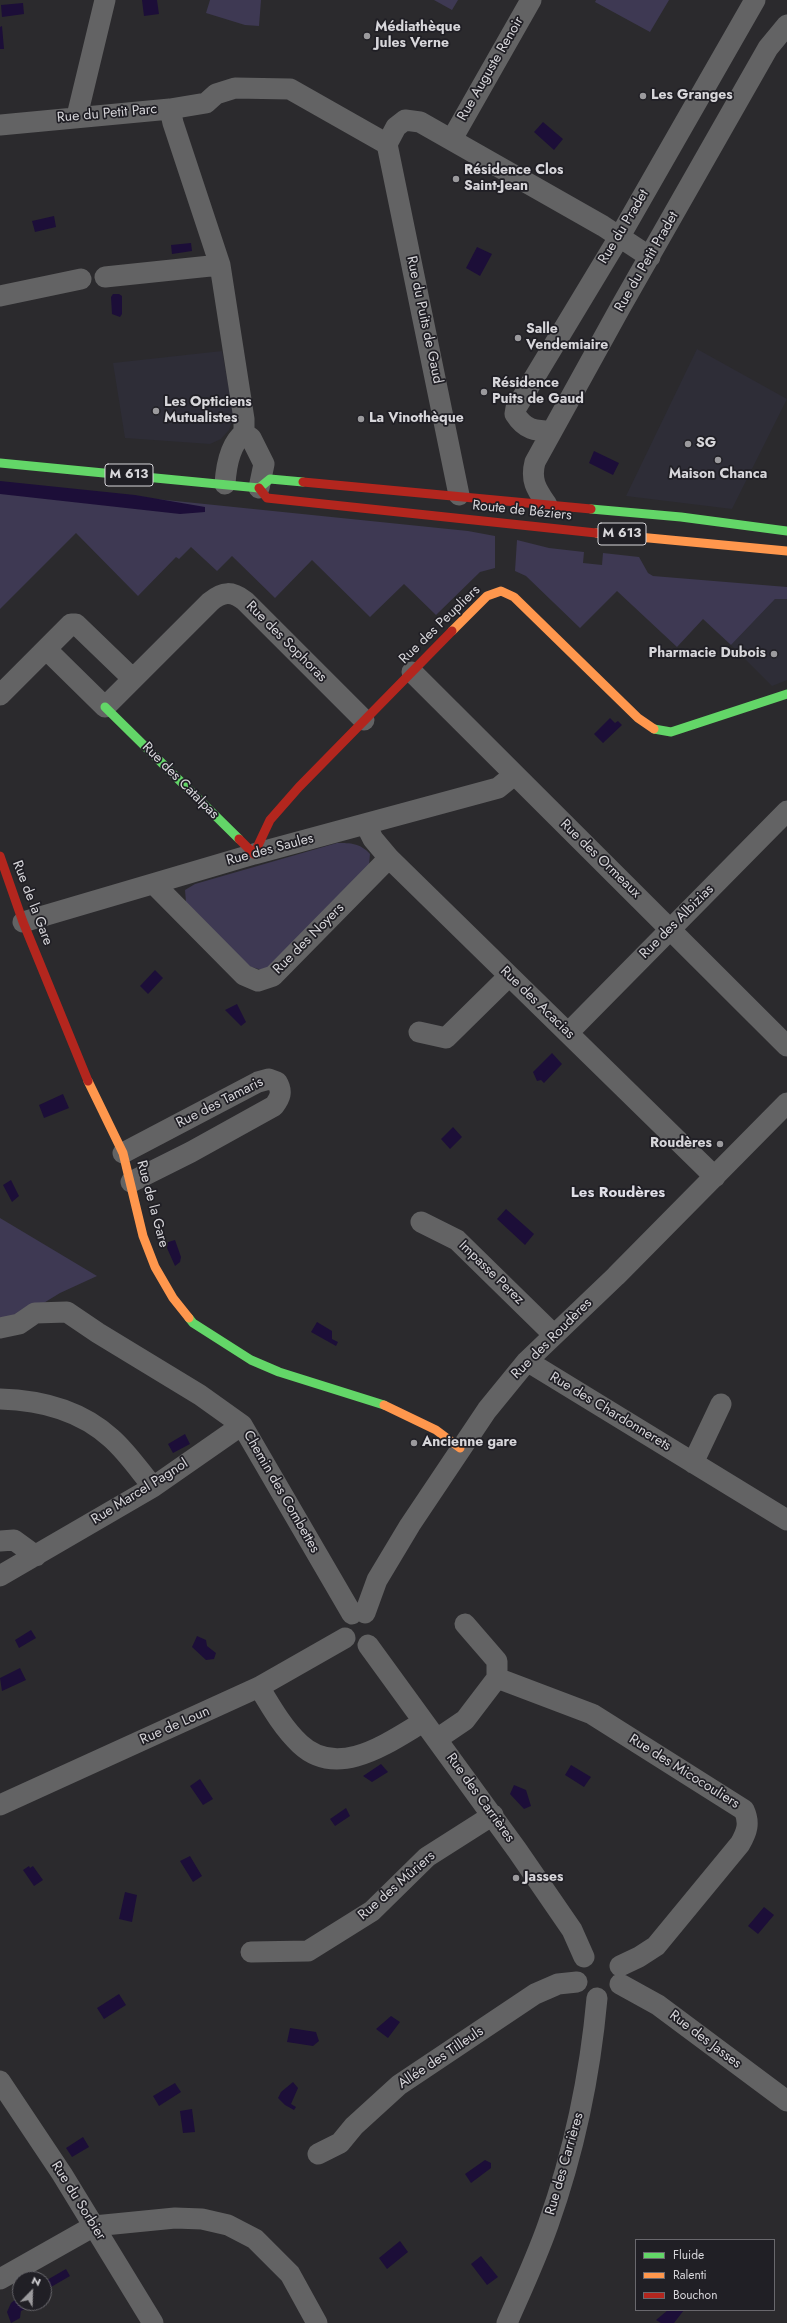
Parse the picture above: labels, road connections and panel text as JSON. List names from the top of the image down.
{
  "streets": {
    "street": [
      "Rue Auguste Renoir",
      "Rue du Petit Parc",
      "Rue du Pradet",
      "Rue du Petit Pradet",
      "Rue du Puits de Gaud",
      "M 613",
      "Route de Béziers",
      "Rue des Peupliers",
      "Rue des Sophoras",
      "Rue des Catalpas",
      "Rue des Saules",
      "Rue des Ormeaux",
      "Rue de la Gare",
      "Rue des Albizias",
      "Rue des Noyers",
      "Rue des Acacias",
      "Rue des Tamaris",
      "Impasse Perez",
      "Rue des Roudères",
      "Rue des Chardonnerets",
      "Rue Marcel Pagnol",
      "Chemin des Combettes",
      "Rue de Loun",
      "Rue des Micocouliers",
      "Rue des Carrières",
      "Rue des Mûriers",
      "Rue des Jasses",
      "Allée des Tilleuls",
      "Rue du Sorbier"
    ]
  },
  "crossings": [
    ["Rue du Pradet", "Rue du Petit Pradet"],
    ["Rue du Petit Pradet", "Route de Béziers"],
    ["Rue du Puits de Gaud", "Route de Béziers"],
    ["Rue des Peupliers", "Rue des Sophoras"],
    ["Rue des Peupliers", "Rue des Catalpas"],
    ["Rue des Peupliers", "Rue des Saules"],
    ["Rue des Peupliers", "Rue des Ormeaux"],
    ["Rue des Catalpas", "Rue des Saules"],
    ["Rue des Saules", "Rue des Ormeaux"],
    ["Rue des Saules", "Rue de la Gare"],
    ["Rue des Saules", "Rue des Noyers"],
    ["Rue des Saules", "Rue des Acacias"],
    ["Rue des Ormeaux", "Rue des Albizias"],
    ["Rue de la Gare", "Rue des Tamaris"],
    ["Rue de la Gare", "Rue des Roudères"],
    ["Rue des Albizias", "Rue des Acacias"],
    ["Rue des Noyers", "Rue des Acacias"],
    ["Rue des Acacias", "Rue des Roudères"],
    ["Impasse Perez", "Rue des Roudères"],
    ["Rue des Roudères", "Rue des Chardonnerets"],
    ["Rue des Roudères", "Chemin des Combettes"],
    ["Rue des Roudères", "Rue de Loun"],
    ["Rue des Roudères", "Rue des Carrières"],
    ["Rue Marcel Pagnol", "Chemin des Combettes"],
    ["Chemin des Combettes", "Rue de Loun"],
    ["Chemin des Combettes", "Rue des Carrières"],
    ["Rue de Loun", "Rue des Carrières"],
    ["Rue des Micocouliers", "Rue des Carrières"],
    ["Rue des Micocouliers", "Rue des Jasses"],
    ["Rue des Carrières", "Rue des Mûriers"],
    ["Rue des Carrières", "Rue des Jasses"]
  ],
  "districts": ["Les Roudères"],
  "places": [
    "Médiathèque Jules Verne",
    "Les Granges",
    "Résidence Clos Saint-Jean",
    "Salle Vendemiaire",
    "Résidence Puits de Gaud",
    "Les Opticiens Mutualistes",
    "La Vinothèque",
    "SG",
    "Maison Chanca",
    "Pharmacie Dubois",
    "Roudères",
    "Ancienne gare",
    "Jasses"
  ],
  "legend": ["Fluide", "Ralenti", "Bouchon"],
  "north": "top right"
}
